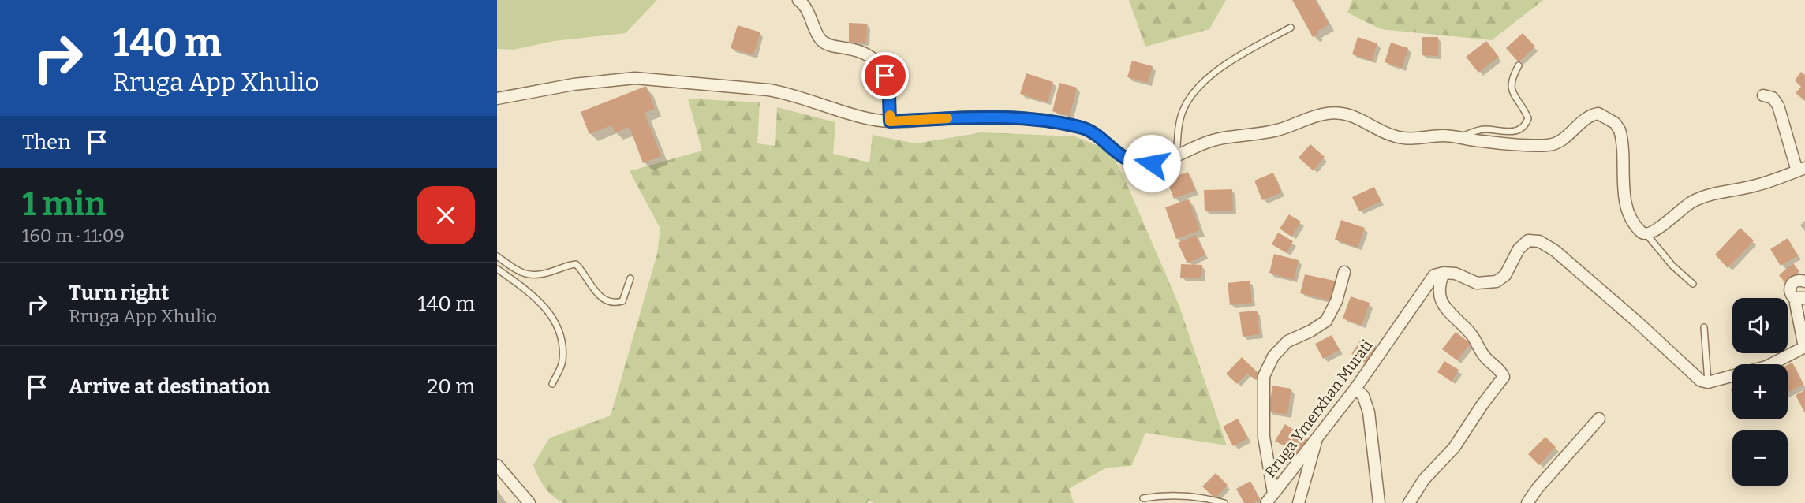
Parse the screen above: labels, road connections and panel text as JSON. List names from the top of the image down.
{
  "streets": {
    "street": ["Rruga Ymerxhan Murati"]
  },
  "page": {
    "turn": ["140 m", "Rruga App Xhulio"],
    "then": "Then",
    "heading": ["1 min", "160 m · 11:09"],
    "list": [
      {
        "name": "Turn right",
        "note": "Rruga App Xhulio",
        "value": "140 m"
      },
      {
        "name": "Arrive at destination",
        "value": "20 m"
      }
    ],
    "map_buttons": ["+", "−"]
  }
}
